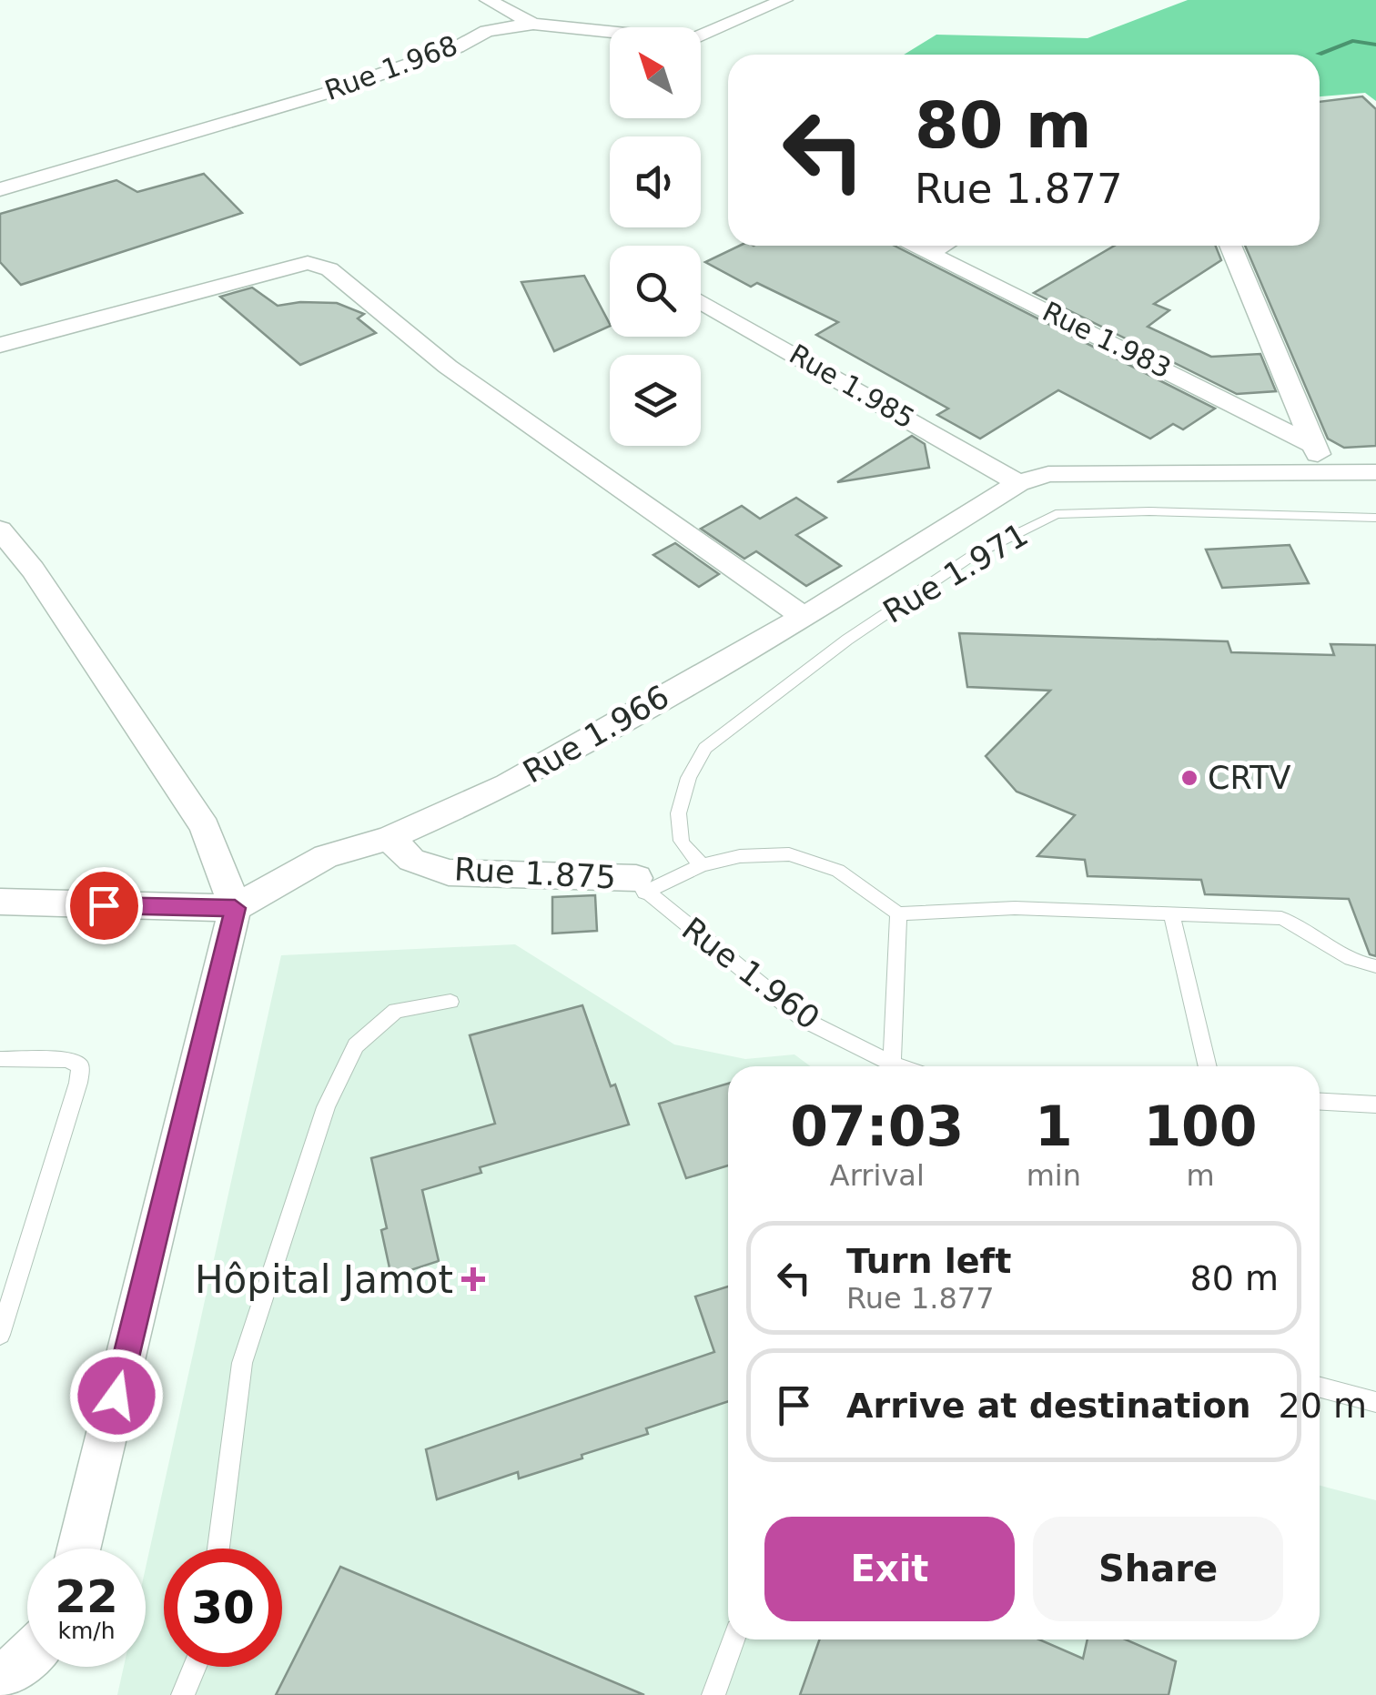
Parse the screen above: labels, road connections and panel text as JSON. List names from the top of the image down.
{
  "streets": {
    "street": [
      "Rue 1.968",
      "Rue 1.983",
      "Rue 1.985",
      "Rue 1.966",
      "Rue 1.875"
    ],
    "lane": ["Rue 1.971", "Rue 1.960"]
  },
  "crossings": [
    ["Rue 1.983", "Rue 1.966"],
    ["Rue 1.985", "Rue 1.966"],
    ["Rue 1.966", "Rue 1.875"],
    ["Rue 1.875", "Rue 1.960"]
  ],
  "places": {
    "other": ["CRTV"],
    "health": ["Hôpital Jamot"]
  },
  "north": "top left",
  "page": {
    "turn": ["80 m", "Rue 1.877"],
    "eta": [
      "07:03",
      "Arrival",
      "1",
      "min",
      "100",
      "m"
    ],
    "list": [
      {
        "name": "Turn left",
        "note": "Rue 1.877",
        "value": "80 m"
      },
      {
        "name": "Arrive at destination",
        "value": "20 m"
      }
    ],
    "buttons": ["Exit", "Share"],
    "speed": "22 km/h",
    "limit": "30"
  }
}
